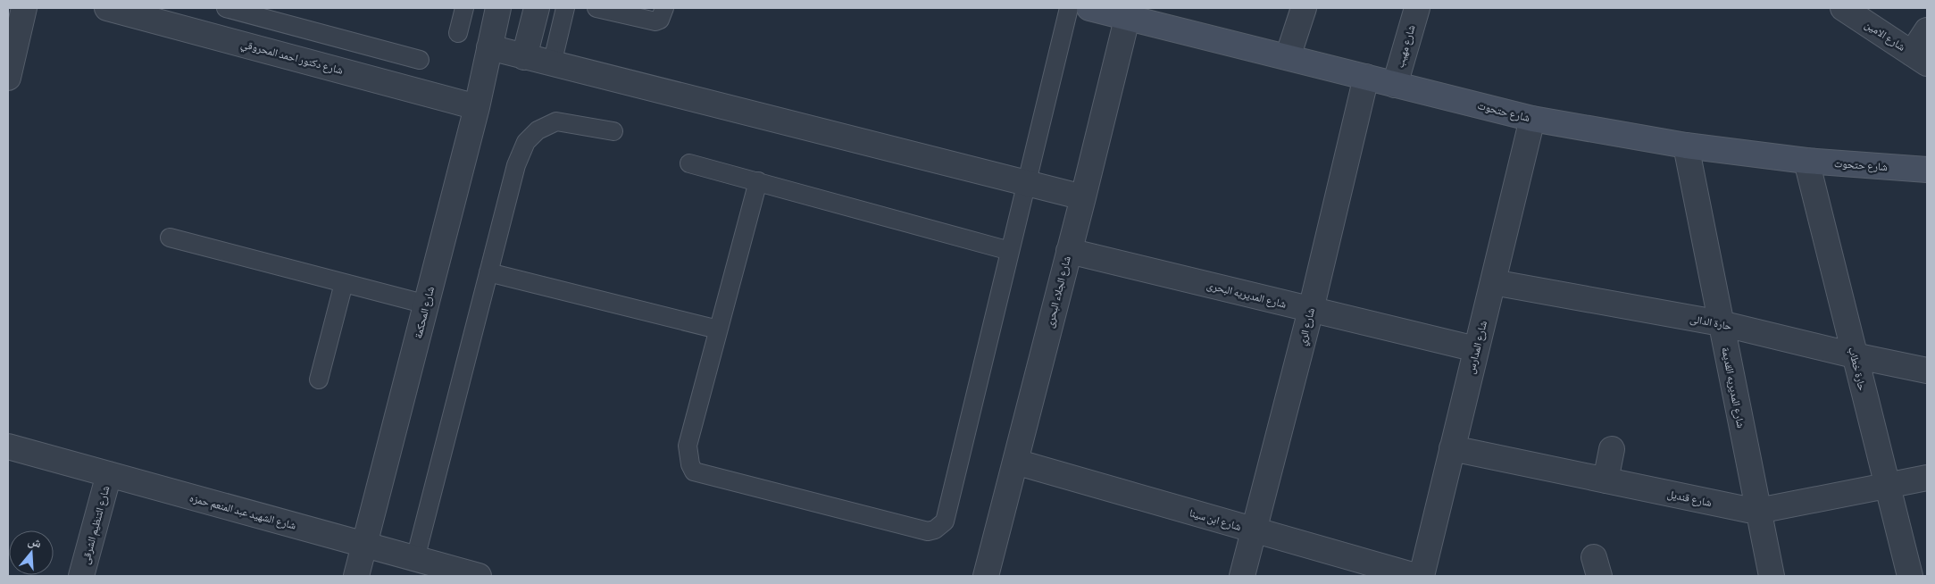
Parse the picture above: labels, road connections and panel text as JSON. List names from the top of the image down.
{
  "streets": {
    "main road": ["شارع حتحوت"],
    "street": [
      "شارع الامين",
      "شارع مهيب",
      "شارع دكتور احمد المحروقي",
      "شارع الجلاء البحرى",
      "شارع المديريه البحرى",
      "شارع المحكمة",
      "حارة الدالى",
      "شارع الري",
      "شارع المدارس",
      "حارة خطاب",
      "شارع المديريه القديمة",
      "شارع قنديل",
      "شارع الشهيد عبد المنعم حمزه",
      "شارع ابن سينا",
      "شارع التنظيم الشرقى"
    ]
  },
  "crossings": [
    ["شارع مهيب", "شارع حتحوت"],
    ["شارع دكتور احمد المحروقي", "شارع المحكمة"],
    ["شارع حتحوت", "شارع الجلاء البحرى"],
    ["شارع حتحوت", "شارع الري"],
    ["شارع حتحوت", "شارع المدارس"],
    ["شارع حتحوت", "حارة خطاب"],
    ["شارع حتحوت", "شارع المديريه القديمة"],
    ["شارع الجلاء البحرى", "شارع المديريه البحرى"],
    ["شارع الجلاء البحرى", "شارع ابن سينا"],
    ["شارع المديريه البحرى", "شارع الري"],
    ["شارع المديريه البحرى", "شارع المدارس"],
    ["شارع المحكمة", "شارع الشهيد عبد المنعم حمزه"],
    ["حارة الدالى", "شارع المدارس"],
    ["حارة الدالى", "حارة خطاب"],
    ["حارة الدالى", "شارع المديريه القديمة"],
    ["شارع الري", "شارع ابن سينا"],
    ["شارع المدارس", "شارع قنديل"],
    ["حارة خطاب", "شارع قنديل"],
    ["شارع المديريه القديمة", "شارع قنديل"],
    ["شارع الشهيد عبد المنعم حمزه", "شارع التنظيم الشرقى"]
  ],
  "north": "top"
}
